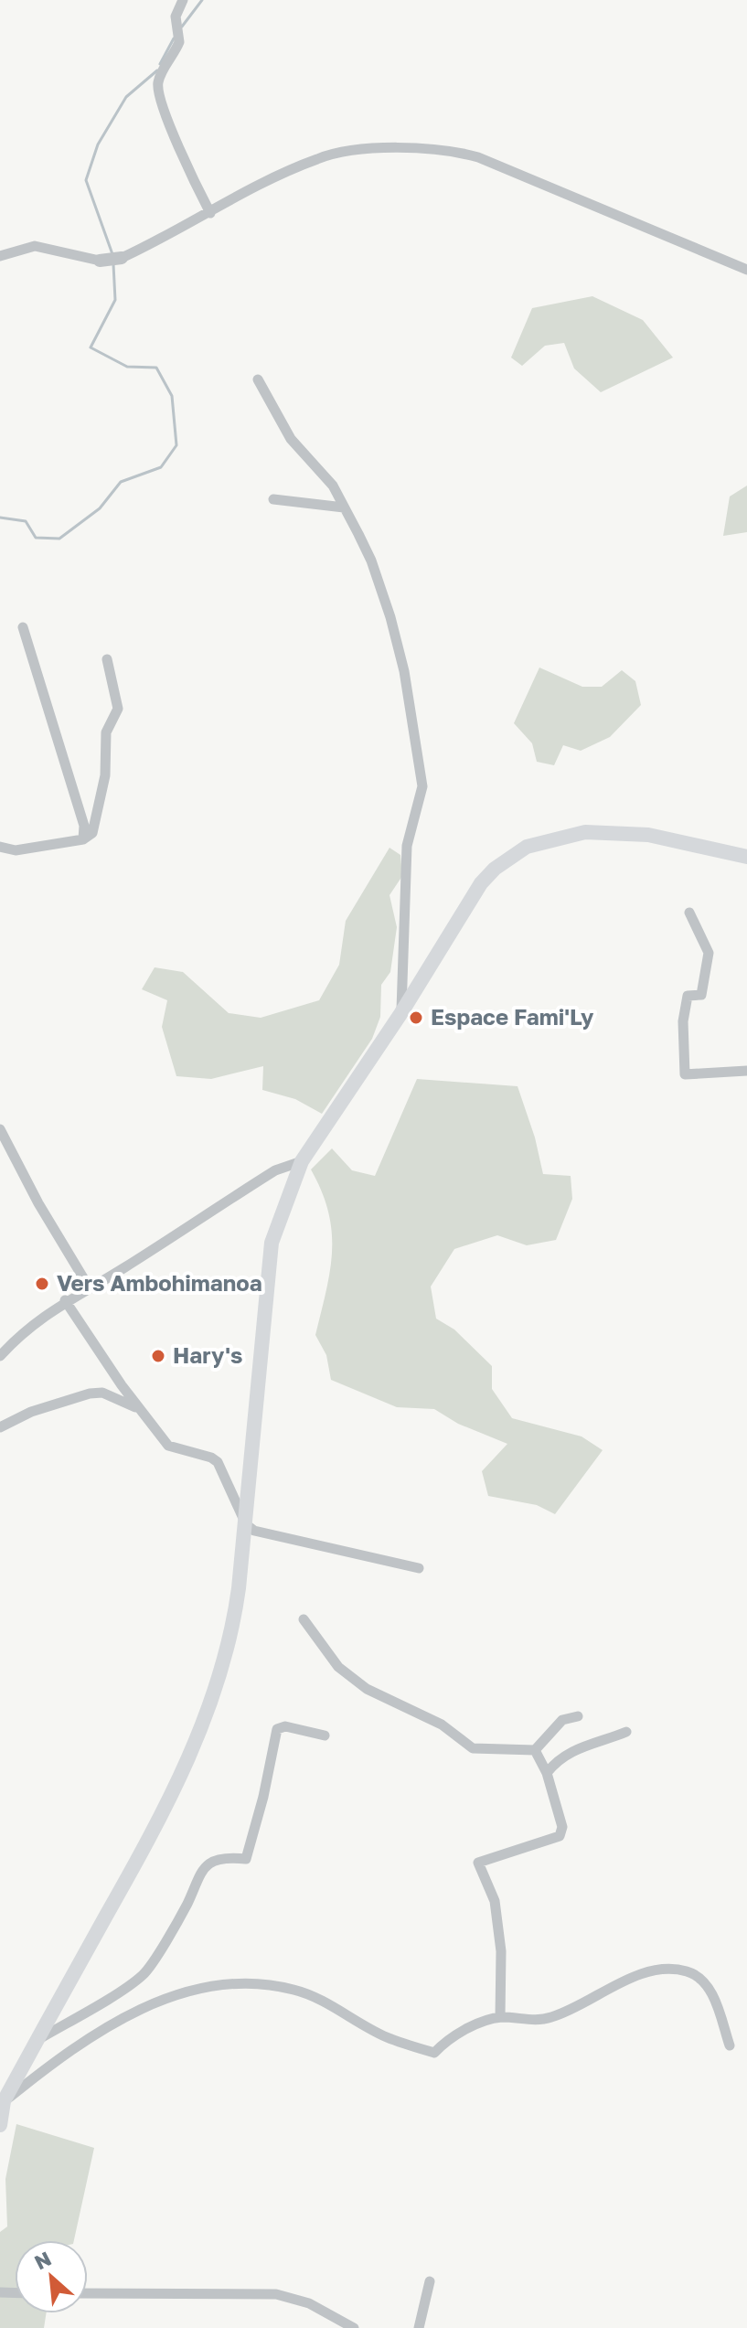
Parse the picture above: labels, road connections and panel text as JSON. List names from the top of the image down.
{
  "places": ["Espace Fami'Ly", "Vers Ambohimanoa", "Hary's"],
  "north": "top left"
}
